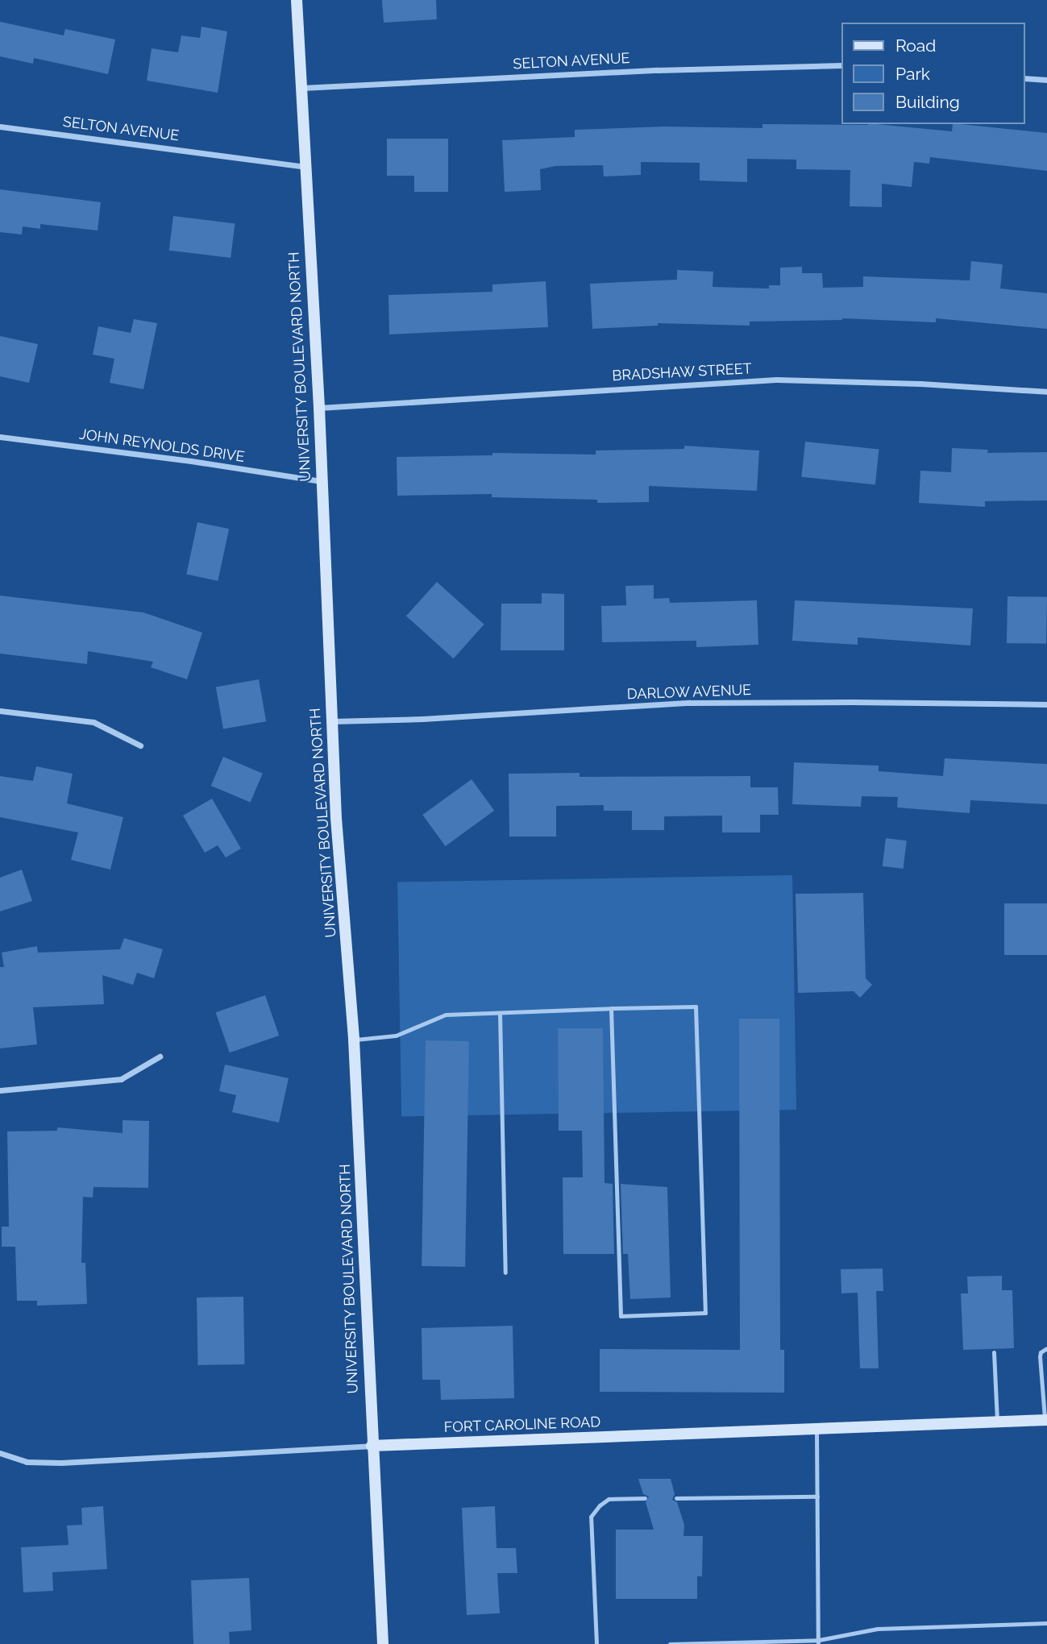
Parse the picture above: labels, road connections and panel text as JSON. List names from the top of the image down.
{
  "streets": {
    "street": [
      "SELTON AVENUE",
      "UNIVERSITY BOULEVARD NORTH",
      "BRADSHAW STREET",
      "JOHN REYNOLDS DRIVE",
      "DARLOW AVENUE",
      "FORT CAROLINE ROAD"
    ]
  },
  "crossings": [
    ["SELTON AVENUE", "UNIVERSITY BOULEVARD NORTH"],
    ["UNIVERSITY BOULEVARD NORTH", "BRADSHAW STREET"],
    ["UNIVERSITY BOULEVARD NORTH", "JOHN REYNOLDS DRIVE"],
    ["UNIVERSITY BOULEVARD NORTH", "DARLOW AVENUE"],
    ["UNIVERSITY BOULEVARD NORTH", "FORT CAROLINE ROAD"]
  ],
  "legend": ["Road", "Park", "Building"]
}
